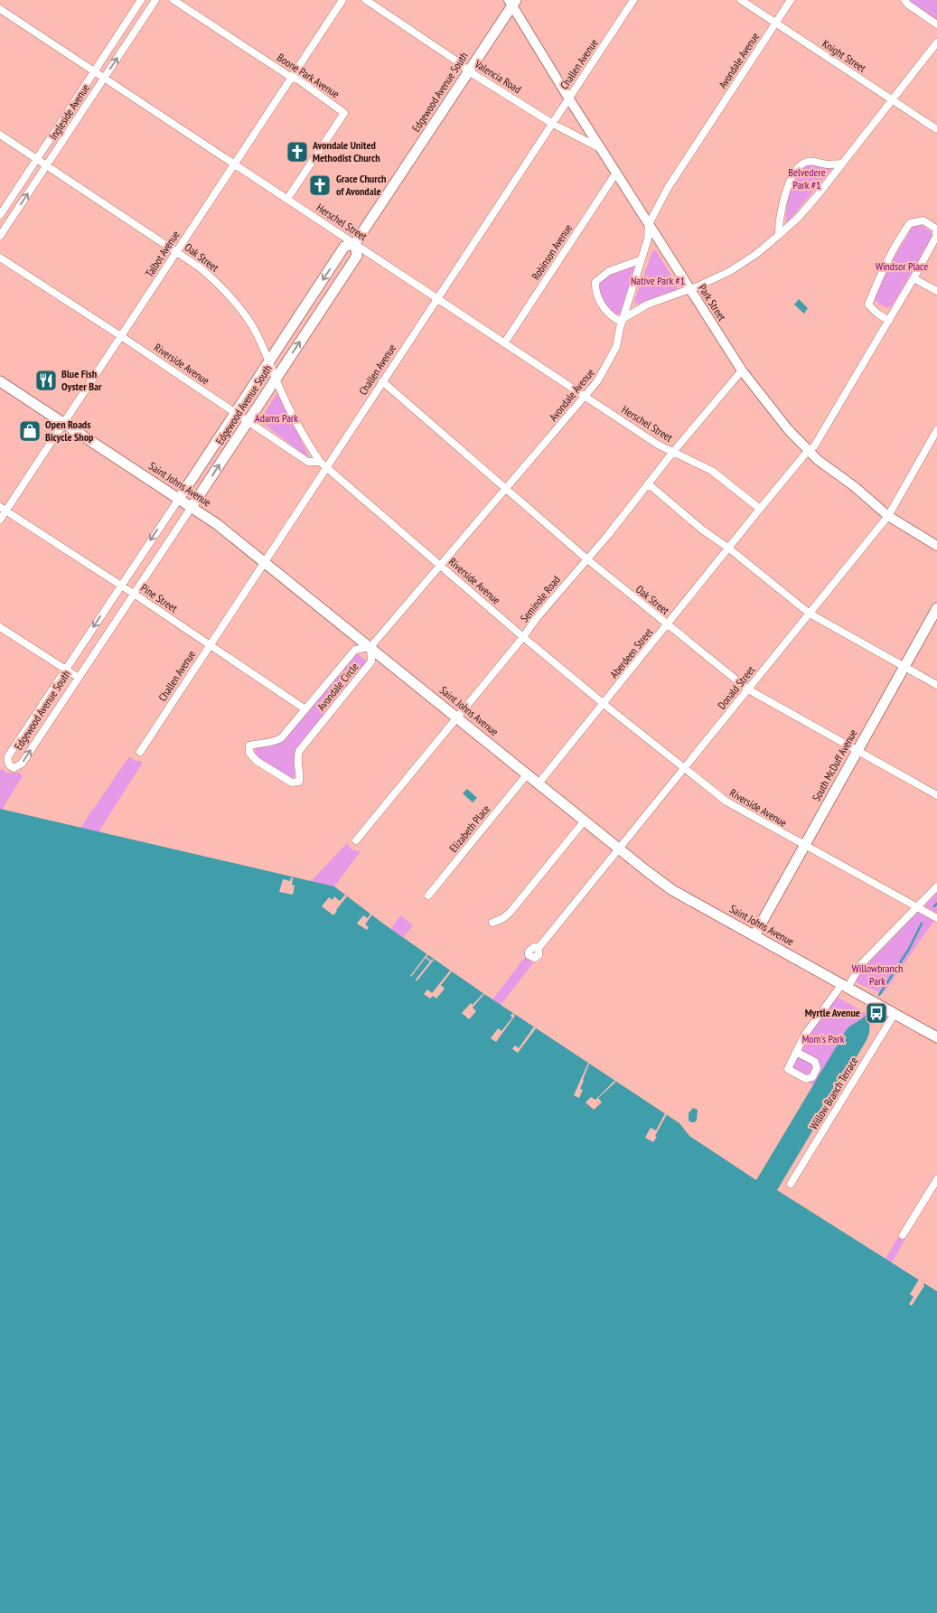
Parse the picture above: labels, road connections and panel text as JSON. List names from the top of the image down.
{
  "streets": {
    "main road": ["Edgewood Avenue South", "Saint Johns Avenue", "South McDuff Avenue"],
    "street": [
      "Knight Street",
      "Avondale Avenue",
      "Challen Avenue",
      "Boone Park Avenue",
      "Valencia Road",
      "Ingleside Avenue",
      "Herschel Street",
      "Robinson Avenue",
      "Talbot Avenue",
      "Oak Street",
      "Park Street",
      "Riverside Avenue",
      "Pine Street",
      "Seminole Road",
      "Aberdeen Street",
      "Avondale Circle",
      "Donald Street",
      "Elizabeth Place",
      "Willow Branch Terrace"
    ]
  },
  "crossings": [
    ["Knight Street", "Avondale Avenue"],
    ["Avondale Avenue", "Herschel Street"],
    ["Avondale Avenue", "Oak Street"],
    ["Avondale Avenue", "Park Street"],
    ["Avondale Avenue", "Riverside Avenue"],
    ["Avondale Avenue", "Saint Johns Avenue"],
    ["Avondale Avenue", "Avondale Circle"],
    ["Challen Avenue", "Valencia Road"],
    ["Challen Avenue", "Herschel Street"],
    ["Challen Avenue", "Oak Street"],
    ["Challen Avenue", "Park Street"],
    ["Challen Avenue", "Riverside Avenue"],
    ["Challen Avenue", "Saint Johns Avenue"],
    ["Challen Avenue", "Pine Street"],
    ["Boone Park Avenue", "Herschel Street"],
    ["Boone Park Avenue", "Talbot Avenue"],
    ["Valencia Road", "Edgewood Avenue South"],
    ["Valencia Road", "Park Street"],
    ["Edgewood Avenue South", "Herschel Street"],
    ["Edgewood Avenue South", "Oak Street"],
    ["Edgewood Avenue South", "Park Street"],
    ["Edgewood Avenue South", "Riverside Avenue"],
    ["Edgewood Avenue South", "Saint Johns Avenue"],
    ["Edgewood Avenue South", "Pine Street"],
    ["Ingleside Avenue", "Herschel Street"],
    ["Ingleside Avenue", "Oak Street"],
    ["Herschel Street", "Robinson Avenue"],
    ["Herschel Street", "Talbot Avenue"],
    ["Herschel Street", "Seminole Road"],
    ["Herschel Street", "Aberdeen Street"],
    ["Robinson Avenue", "Park Street"],
    ["Talbot Avenue", "Oak Street"],
    ["Talbot Avenue", "Riverside Avenue"],
    ["Talbot Avenue", "Saint Johns Avenue"],
    ["Talbot Avenue", "Pine Street"],
    ["Oak Street", "Riverside Avenue"],
    ["Oak Street", "Seminole Road"],
    ["Oak Street", "Aberdeen Street"],
    ["Oak Street", "Donald Street"],
    ["Oak Street", "South McDuff Avenue"],
    ["Park Street", "Seminole Road"],
    ["Park Street", "Aberdeen Street"],
    ["Park Street", "Donald Street"],
    ["Riverside Avenue", "Seminole Road"],
    ["Riverside Avenue", "Aberdeen Street"],
    ["Riverside Avenue", "Donald Street"],
    ["Riverside Avenue", "South McDuff Avenue"],
    ["Saint Johns Avenue", "Seminole Road"],
    ["Saint Johns Avenue", "Aberdeen Street"],
    ["Saint Johns Avenue", "Avondale Circle"],
    ["Saint Johns Avenue", "Donald Street"],
    ["Saint Johns Avenue", "South McDuff Avenue"],
    ["Saint Johns Avenue", "Elizabeth Place"],
    ["Saint Johns Avenue", "Willow Branch Terrace"],
    ["Pine Street", "Avondale Circle"]
  ],
  "parks": [
    "Belvedere Park #1",
    "Windsor Place",
    "Native Park #1",
    "Adams Park",
    "Willowbranch Park",
    "Mom's Park"
  ],
  "places": {
    "church": ["Avondale United Methodist Church", "Grace Church of Avondale"],
    "restaurant": ["Blue Fish Oyster Bar"],
    "shop": ["Open Roads Bicycle Shop"],
    "bus stop": ["Myrtle Avenue"]
  }
}
